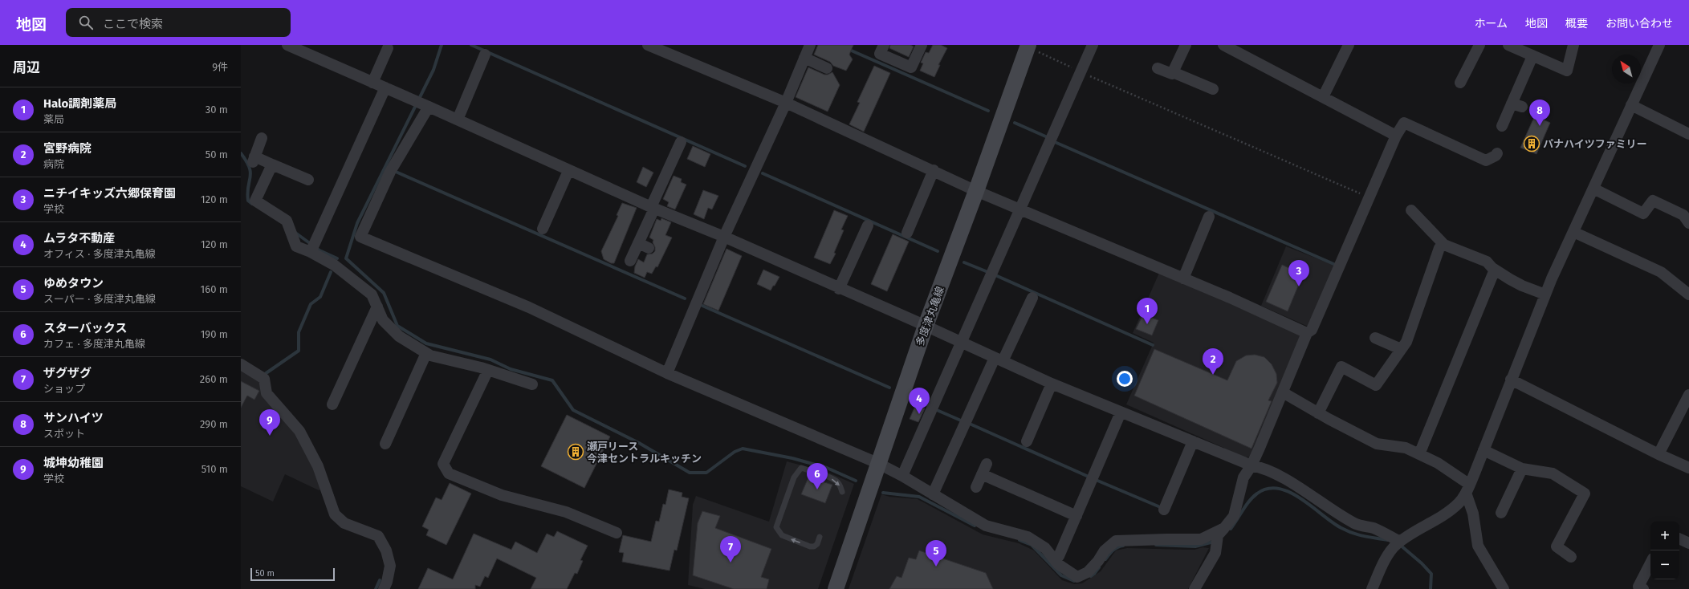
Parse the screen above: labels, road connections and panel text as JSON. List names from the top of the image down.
{
  "streets": {
    "main road": ["多度津丸亀線"]
  },
  "places": {
    "building": ["パナハイツファミリー", "瀬戸リース 今津セントラルキッチン"]
  },
  "scale_bar": "50 m",
  "north": "top left",
  "page": {
    "header": "地図",
    "search": "ここで検索",
    "nav": [
      "ホーム",
      "地図",
      "概要",
      "お問い合わせ"
    ],
    "heading": ["周辺", "9件"],
    "list": [
      {
        "mark": "1",
        "name": "Halo調剤薬局",
        "note": "薬局",
        "value": "30 m"
      },
      {
        "mark": "2",
        "name": "宮野病院",
        "note": "病院",
        "value": "50 m"
      },
      {
        "mark": "3",
        "name": "ニチイキッズ六郷保育園",
        "note": "学校",
        "value": "120 m"
      },
      {
        "mark": "4",
        "name": "ムラタ不動産",
        "note": "オフィス · 多度津丸亀線",
        "value": "120 m"
      },
      {
        "mark": "5",
        "name": "ゆめタウン",
        "note": "スーパー · 多度津丸亀線",
        "value": "160 m"
      },
      {
        "mark": "6",
        "name": "スターバックス",
        "note": "カフェ · 多度津丸亀線",
        "value": "190 m"
      },
      {
        "mark": "7",
        "name": "ザグザグ",
        "note": "ショップ",
        "value": "260 m"
      },
      {
        "mark": "8",
        "name": "サンハイツ",
        "note": "スポット",
        "value": "290 m"
      },
      {
        "mark": "9",
        "name": "城坤幼稚園",
        "note": "学校",
        "value": "510 m"
      }
    ],
    "pins": [
      "8",
      "3",
      "1",
      "2",
      "4",
      "9",
      "6",
      "7",
      "5"
    ],
    "map_buttons": ["+", "−"],
    "scale": "50 m"
  }
}
